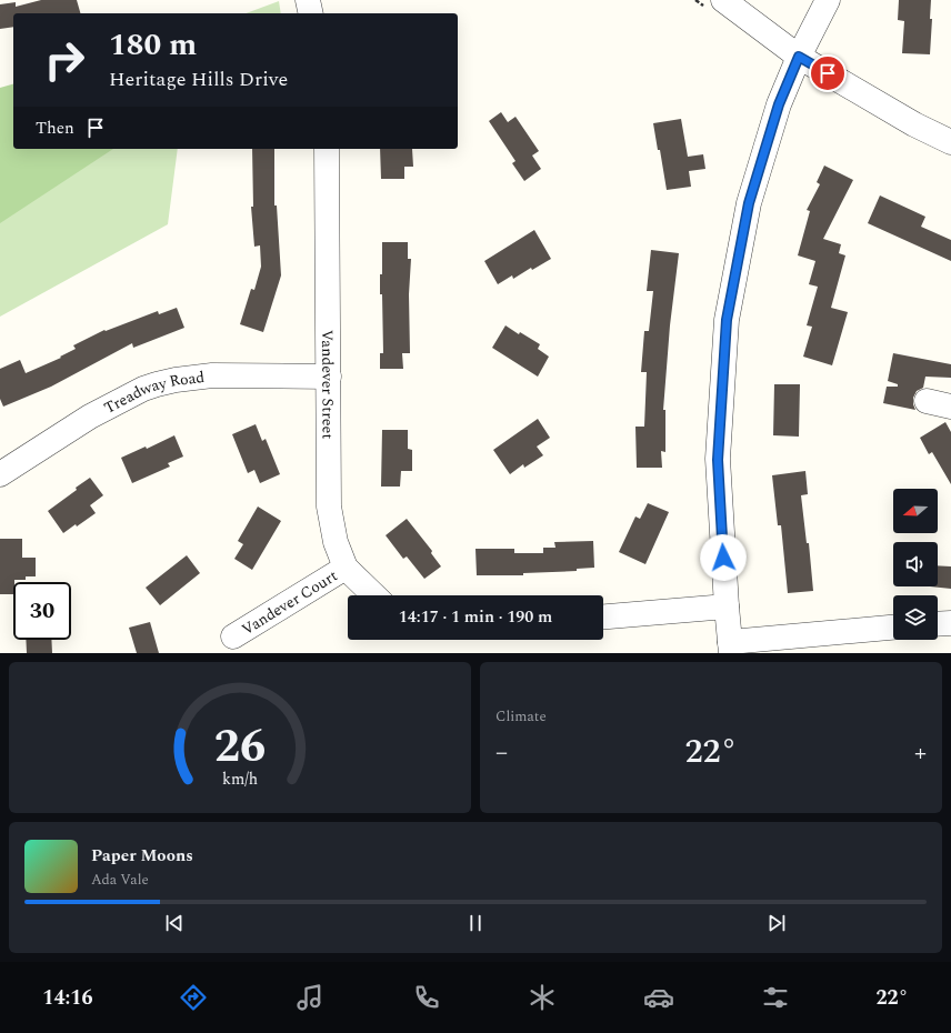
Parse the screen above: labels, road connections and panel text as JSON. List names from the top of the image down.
{
  "streets": {
    "street": ["Vandever Street", "Treadway Road", "Vandever Court"]
  },
  "crossings": [
    ["Vandever Street", "Treadway Road"],
    ["Vandever Street", "Vandever Court"]
  ],
  "north": "left",
  "page": {
    "turn": ["180 m", "Heritage Hills Drive"],
    "then": "Then",
    "limit": "30",
    "trip": "14:17 · 1 min · 190 m",
    "tile": "Climate",
    "heat": ["−", "22°", "+"],
    "song": ["Paper Moons", "Ada Vale"],
    "tabs": ["14:16", "22°"],
    "gauge": ["26", "km/h"]
  }
}
